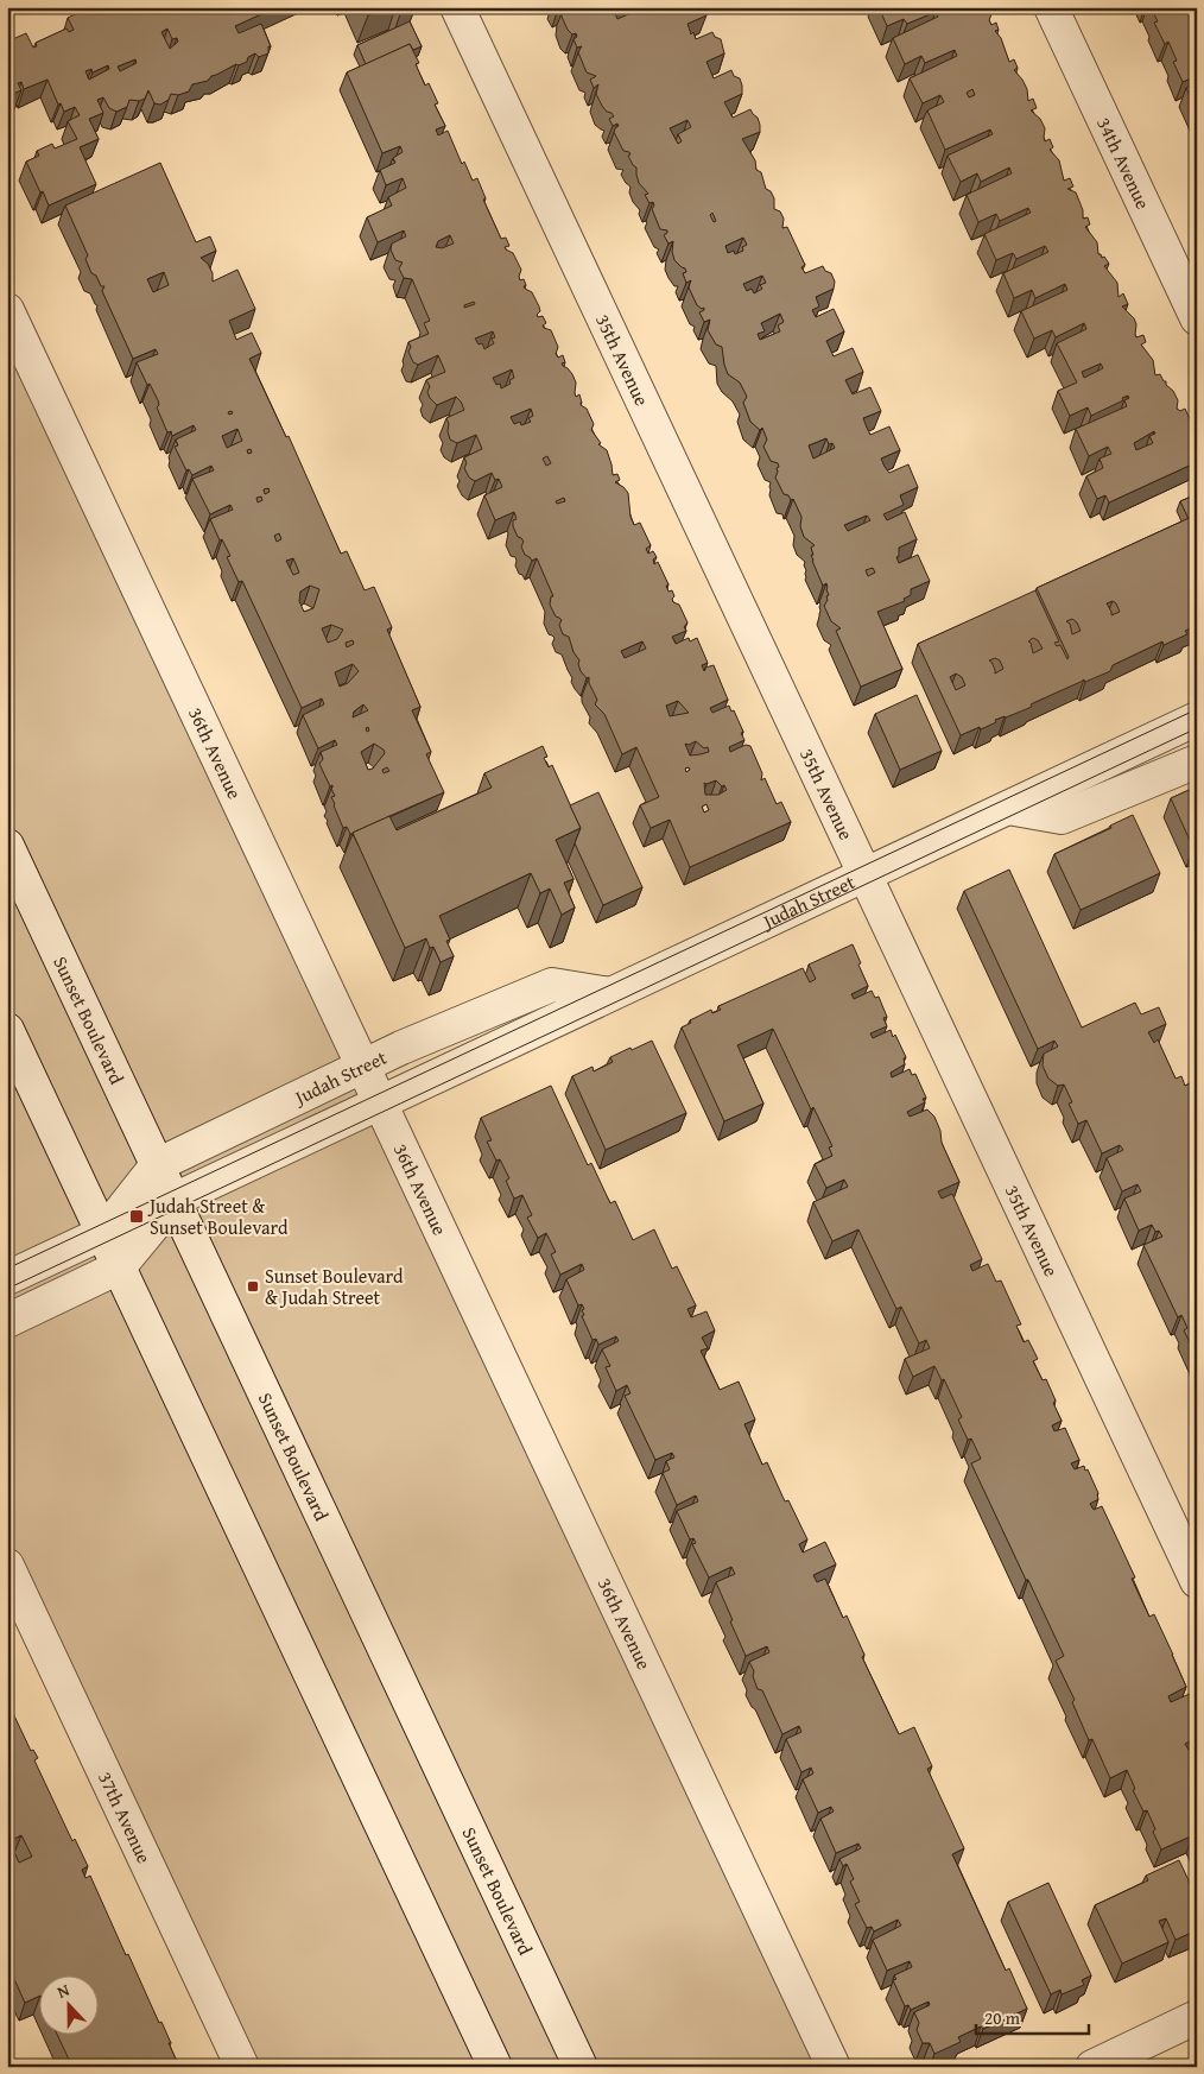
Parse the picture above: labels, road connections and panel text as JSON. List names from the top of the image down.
{
  "streets": {
    "street": [
      "34th Avenue",
      "35th Avenue",
      "36th Avenue",
      "Judah Street",
      "Sunset Boulevard",
      "37th Avenue"
    ]
  },
  "crossings": [
    ["35th Avenue", "Judah Street"],
    ["36th Avenue", "Judah Street"],
    ["Judah Street", "Sunset Boulevard"]
  ],
  "places": {
    "transit": ["Judah Street & Sunset Boulevard", "Sunset Boulevard & Judah Street"]
  },
  "scale_bar": "20 m",
  "north": "top"
}
